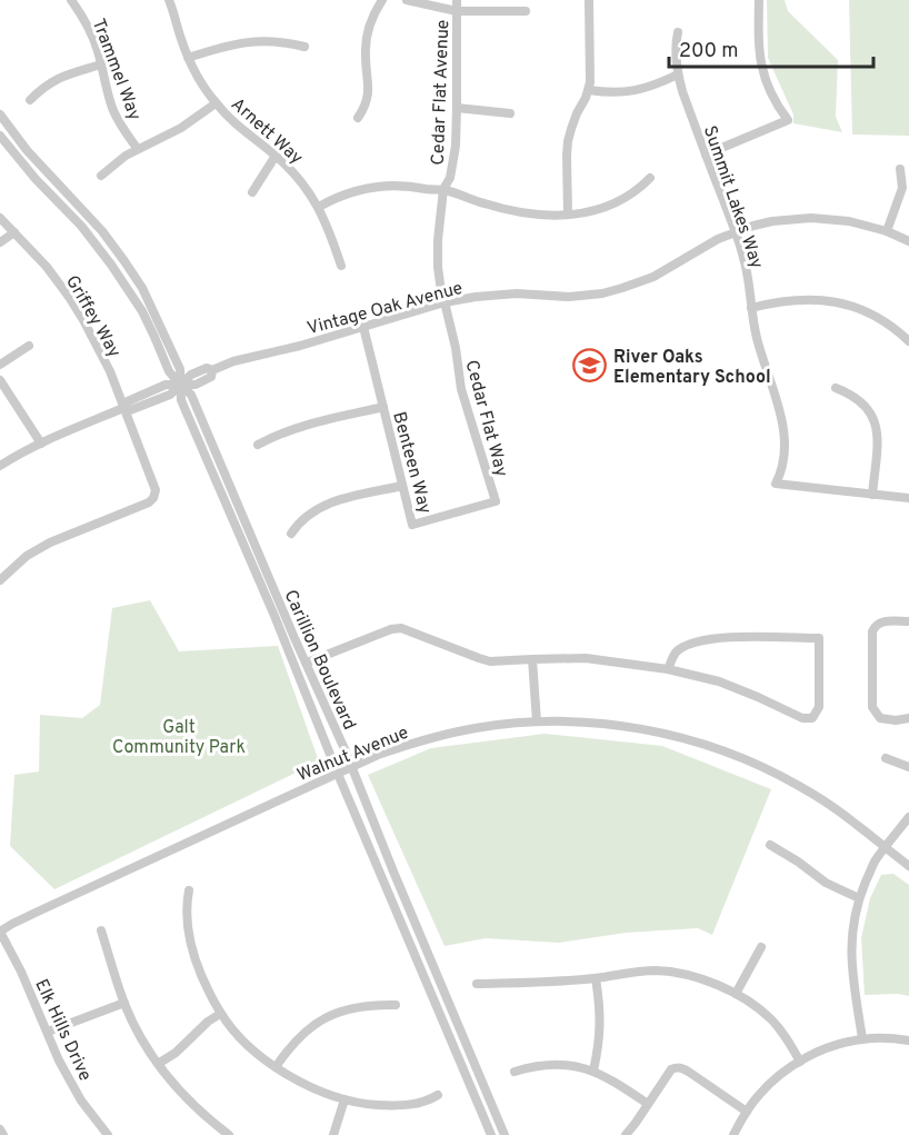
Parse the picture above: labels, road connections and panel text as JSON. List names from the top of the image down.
{
  "streets": {
    "street": [
      "Trammel Way",
      "Cedar Flat Avenue",
      "Arnett Way",
      "Summit Lakes Way",
      "Vintage Oak Avenue",
      "Griffey Way",
      "Cedar Flat Way",
      "Benteen Way",
      "Carillion Boulevard",
      "Walnut Avenue",
      "Elk Hills Drive"
    ]
  },
  "crossings": [
    ["Cedar Flat Avenue", "Vintage Oak Avenue"],
    ["Cedar Flat Avenue", "Cedar Flat Way"],
    ["Summit Lakes Way", "Vintage Oak Avenue"],
    ["Vintage Oak Avenue", "Griffey Way"],
    ["Vintage Oak Avenue", "Cedar Flat Way"],
    ["Vintage Oak Avenue", "Benteen Way"],
    ["Vintage Oak Avenue", "Carillion Boulevard"],
    ["Cedar Flat Way", "Benteen Way"],
    ["Carillion Boulevard", "Walnut Avenue"],
    ["Walnut Avenue", "Elk Hills Drive"]
  ],
  "parks": ["Galt Community Park"],
  "places": {
    "school or university": ["River Oaks Elementary School"]
  },
  "scale_bar": "200 m"
}
